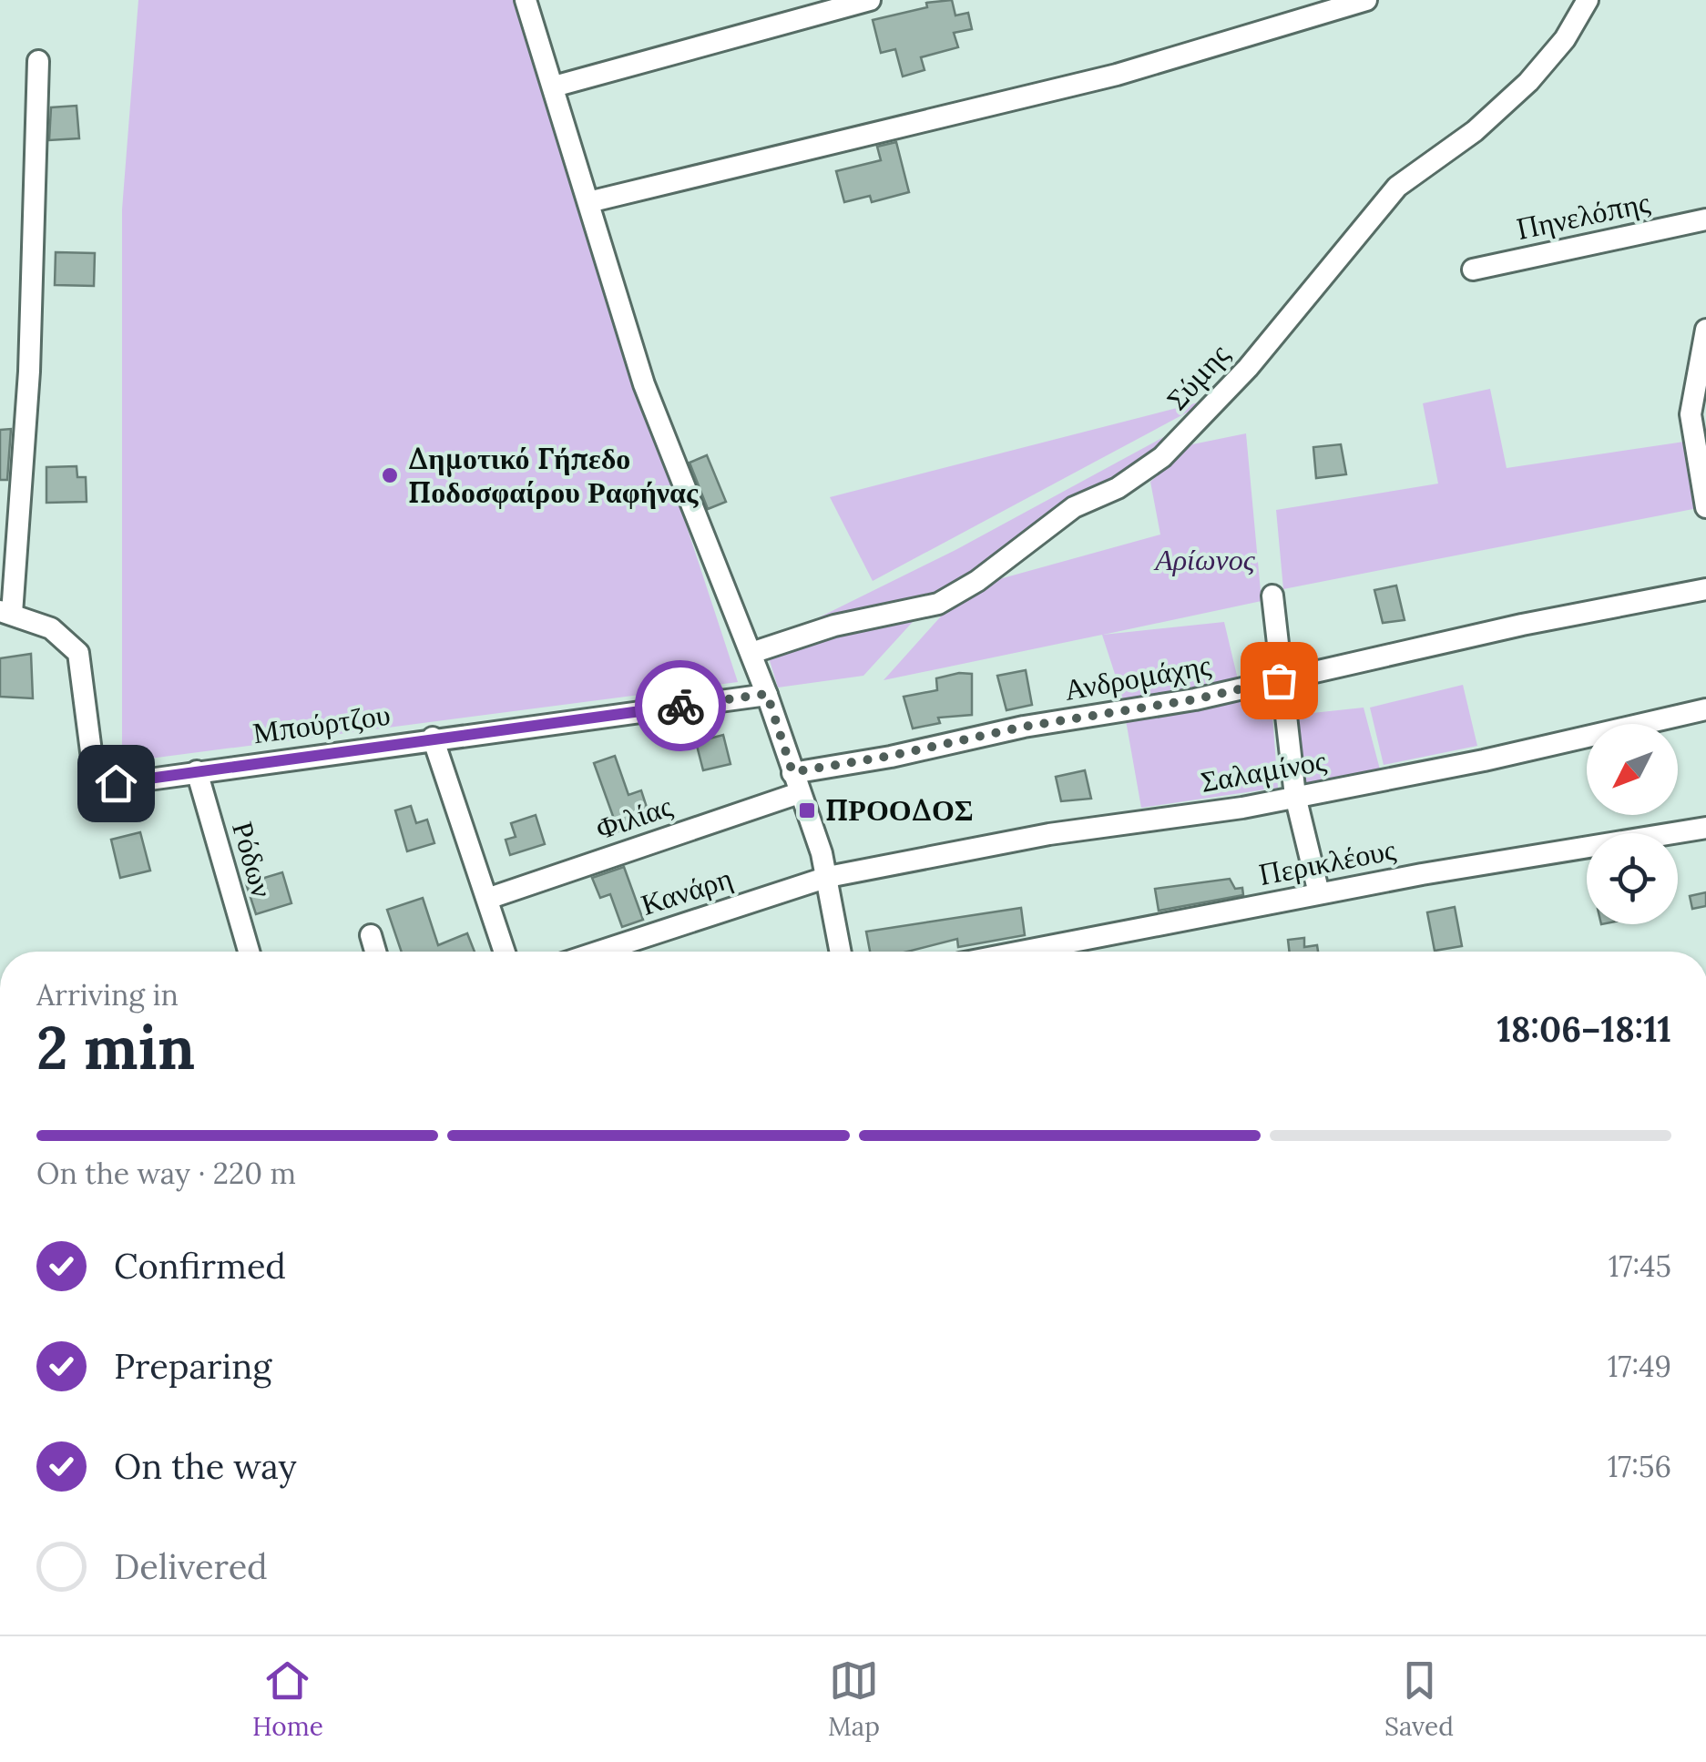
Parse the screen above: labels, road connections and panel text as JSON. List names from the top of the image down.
{
  "streets": {
    "street": [
      "Πηνελόπης",
      "Σύμης",
      "Ανδρομάχης",
      "Μπούρτζου",
      "Σαλαμίνος",
      "Φιλίας",
      "Ρόδων",
      "Περικλέους",
      "Κανάρη"
    ]
  },
  "crossings": [
    ["Ανδρομάχης", "Φιλίας"],
    ["Μπούρτζου", "Ρόδων"],
    ["Σαλαμίνος", "Κανάρη"]
  ],
  "parks": ["Αρίωνος"],
  "places": {
    "other": ["Δημοτικό Γήπεδο Ποδοσφαίρου Ραφήνας"],
    "transit": ["ΠΡΟΟΔΟΣ"]
  },
  "north": "bottom left",
  "page": {
    "heading": ["2 min", "Arriving in", "18:06–18:11"],
    "bar": "On the way · 220 m",
    "list": [
      ["Confirmed", "17:45"],
      ["Preparing", "17:49"],
      ["On the way", "17:56"],
      "Delivered"
    ],
    "tabs": ["Home", "Map", "Saved"]
  }
}
